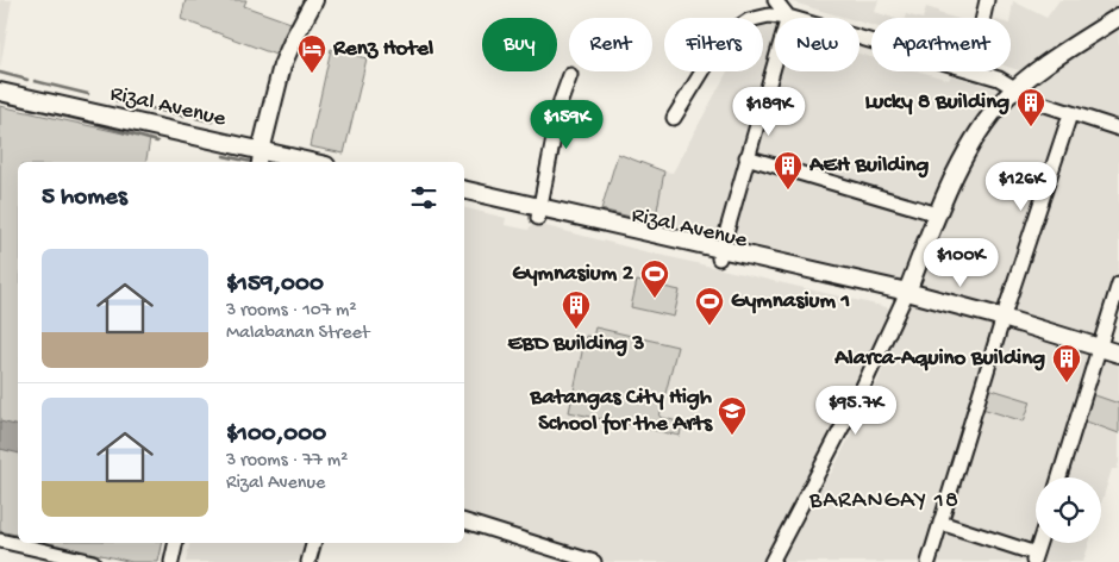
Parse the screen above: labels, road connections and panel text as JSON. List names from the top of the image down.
{
  "streets": {
    "main road": ["Rizal Avenue"]
  },
  "districts": ["BARANGAY 18"],
  "places": {
    "hotel": ["Renz Hotel"],
    "building": [
      "Lucky 8 Building",
      "AEH Building",
      "EBD Building 3",
      "Alarca-Aquino Building"
    ],
    "sports": ["Gymnasium 2", "Gymnasium 1"],
    "school or university": ["Batangas City High School for the Arts"]
  },
  "page": {
    "chip": [
      "Buy",
      "Rent",
      "Filters",
      "New",
      "Apartment"
    ],
    "price": [
      "$189K",
      "$159K",
      "$126K",
      "$100K",
      "$95.7K"
    ],
    "heading": "5 homes",
    "list": [
      {
        "name": "$159,000",
        "note": "3 rooms · 107 m² · Malabanan Street"
      },
      {
        "name": "$100,000",
        "note": "3 rooms · 77 m² · Rizal Avenue"
      }
    ]
  }
}
